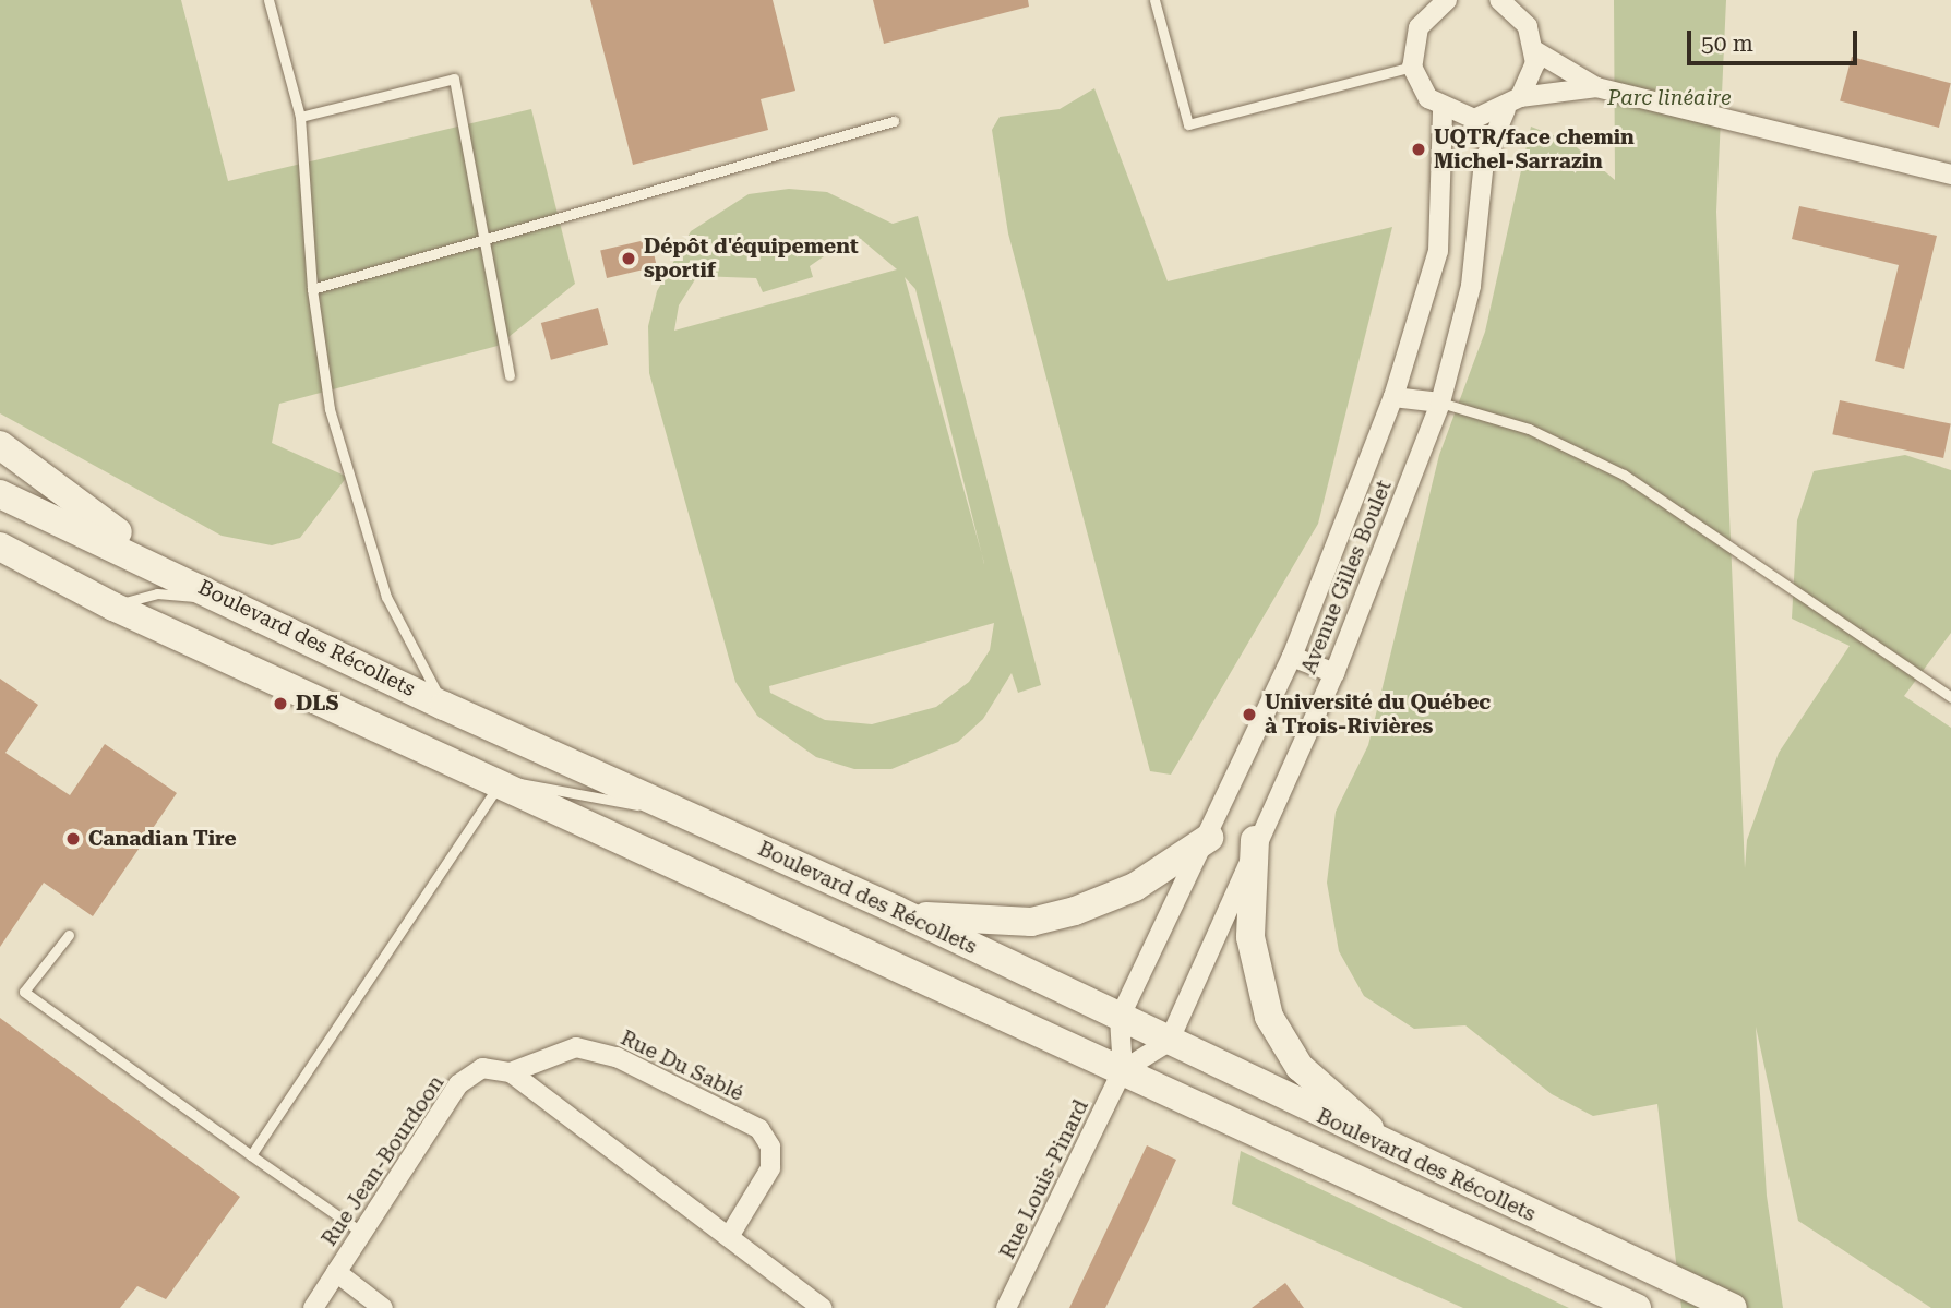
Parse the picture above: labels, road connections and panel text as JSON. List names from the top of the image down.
{
  "streets": {
    "main road": ["Boulevard des Récollets"],
    "street": [
      "Avenue Gilles Boulet",
      "Rue Du Sablé",
      "Rue Jean-Bourdoon",
      "Rue Louis-Pinard"
    ]
  },
  "crossings": [
    ["Avenue Gilles Boulet", "Boulevard des Récollets"],
    ["Avenue Gilles Boulet", "Rue Louis-Pinard"],
    ["Boulevard des Récollets", "Rue Louis-Pinard"],
    ["Rue Du Sablé", "Rue Jean-Bourdoon"]
  ],
  "parks": ["Parc linéaire"],
  "places": [
    "UQTR/face chemin Michel-Sarrazin",
    "Dépôt d'équipement sportif",
    "DLS",
    "Université du Québec à Trois-Rivières",
    "Canadian Tire"
  ],
  "scale_bar": "50 m"
}
